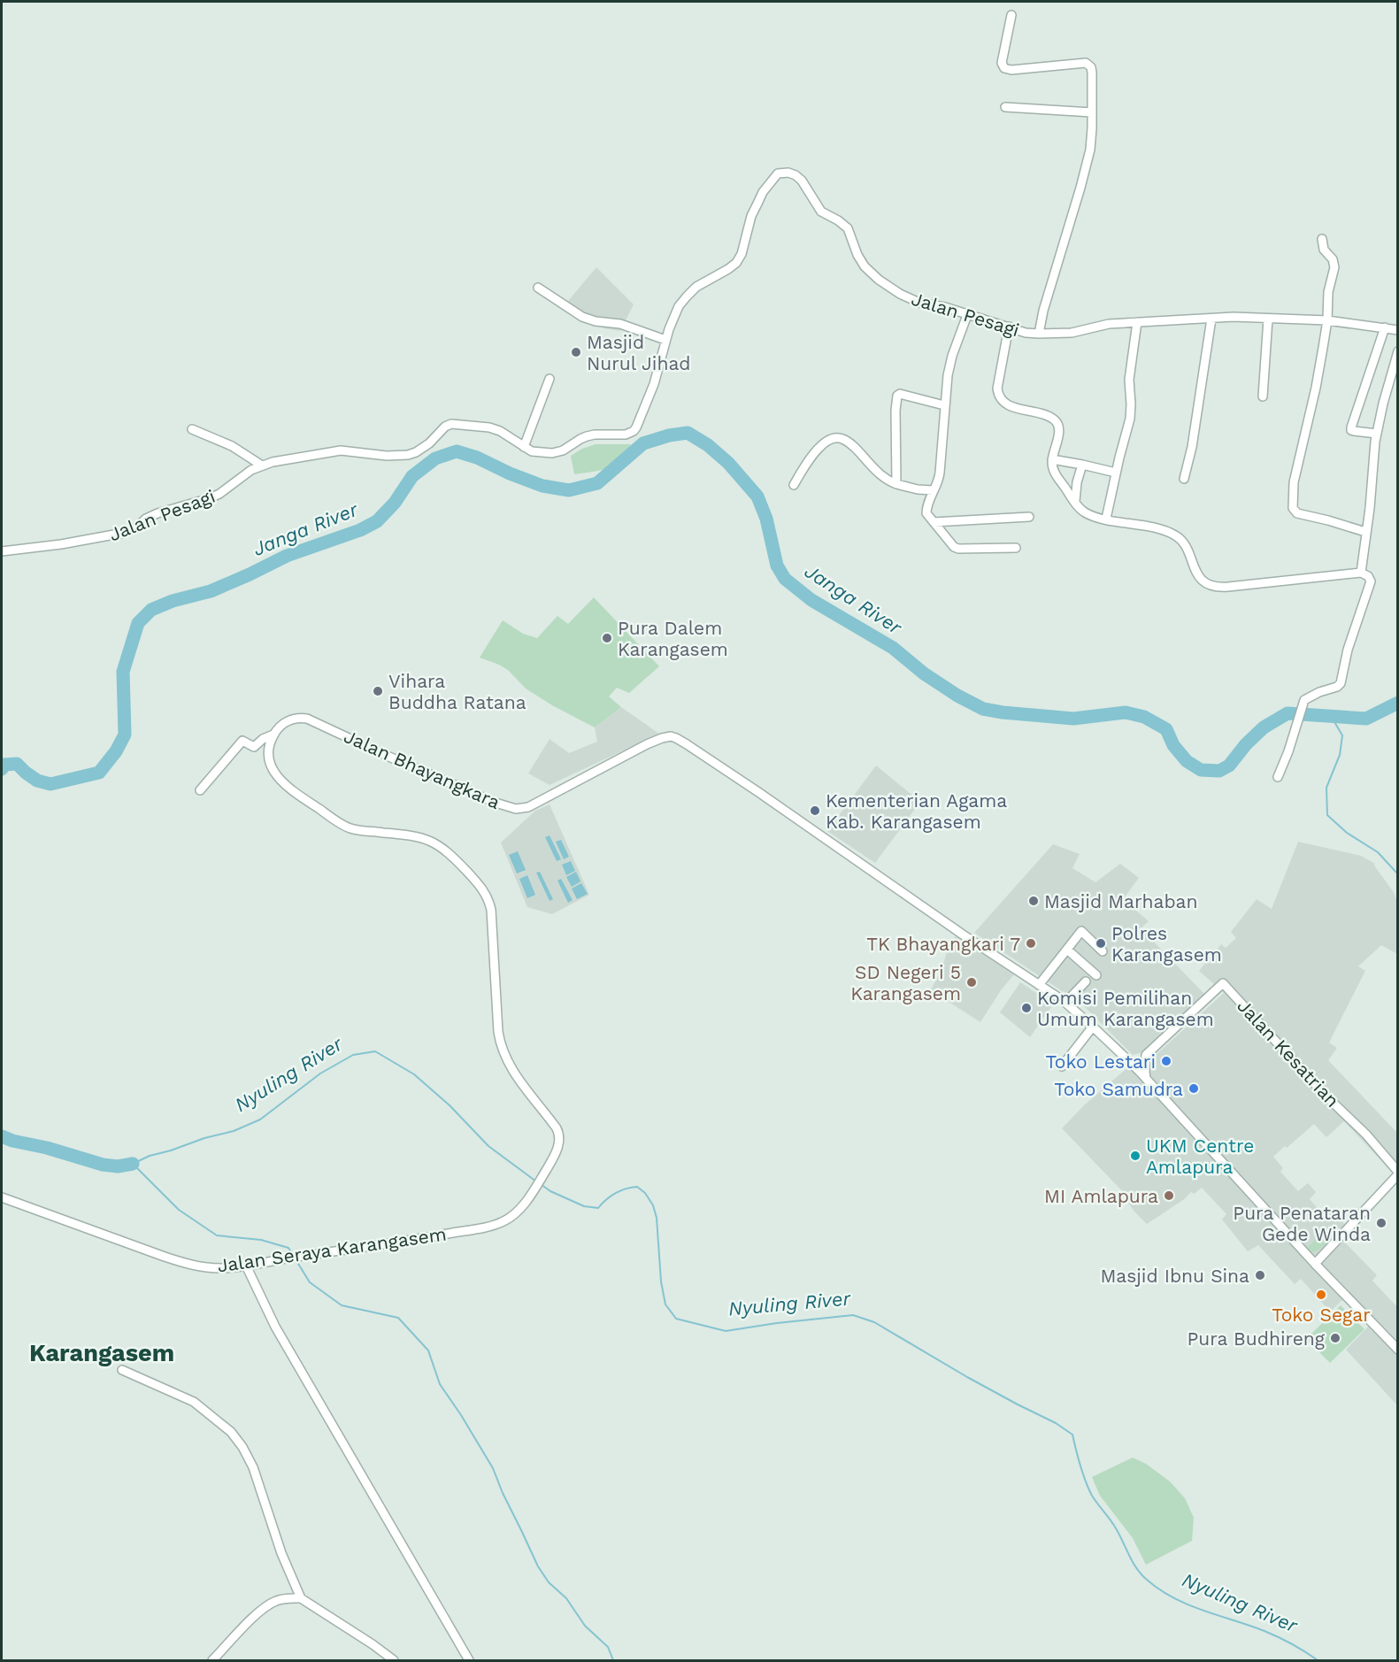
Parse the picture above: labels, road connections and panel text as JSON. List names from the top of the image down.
{
  "streets": {
    "street": [
      "Jalan Pesagi",
      "Jalan Bhayangkara",
      "Jalan Kesatrian",
      "Jalan Seraya Karangasem"
    ]
  },
  "crossings": [
    ["Jalan Bhayangkara", "Jalan Seraya Karangasem"]
  ],
  "districts": ["Karangasem"],
  "water": ["Janga River", "Nyuling River"],
  "places": [
    "Masjid Nurul Jihad",
    "Pura Dalem Karangasem",
    "Vihara Buddha Ratana",
    "Kementerian Agama Kab. Karangasem",
    "Masjid Marhaban",
    "TK Bhayangkari 7",
    "Polres Karangasem",
    "SD Negeri 5 Karangasem",
    "Komisi Pemilihan Umum Karangasem",
    "Toko Lestari",
    "Toko Samudra",
    "UKM Centre Amlapura",
    "MI Amlapura",
    "Pura Penataran Gede Winda",
    "Masjid Ibnu Sina",
    "Toko Segar",
    "Pura Budhireng"
  ]
}
